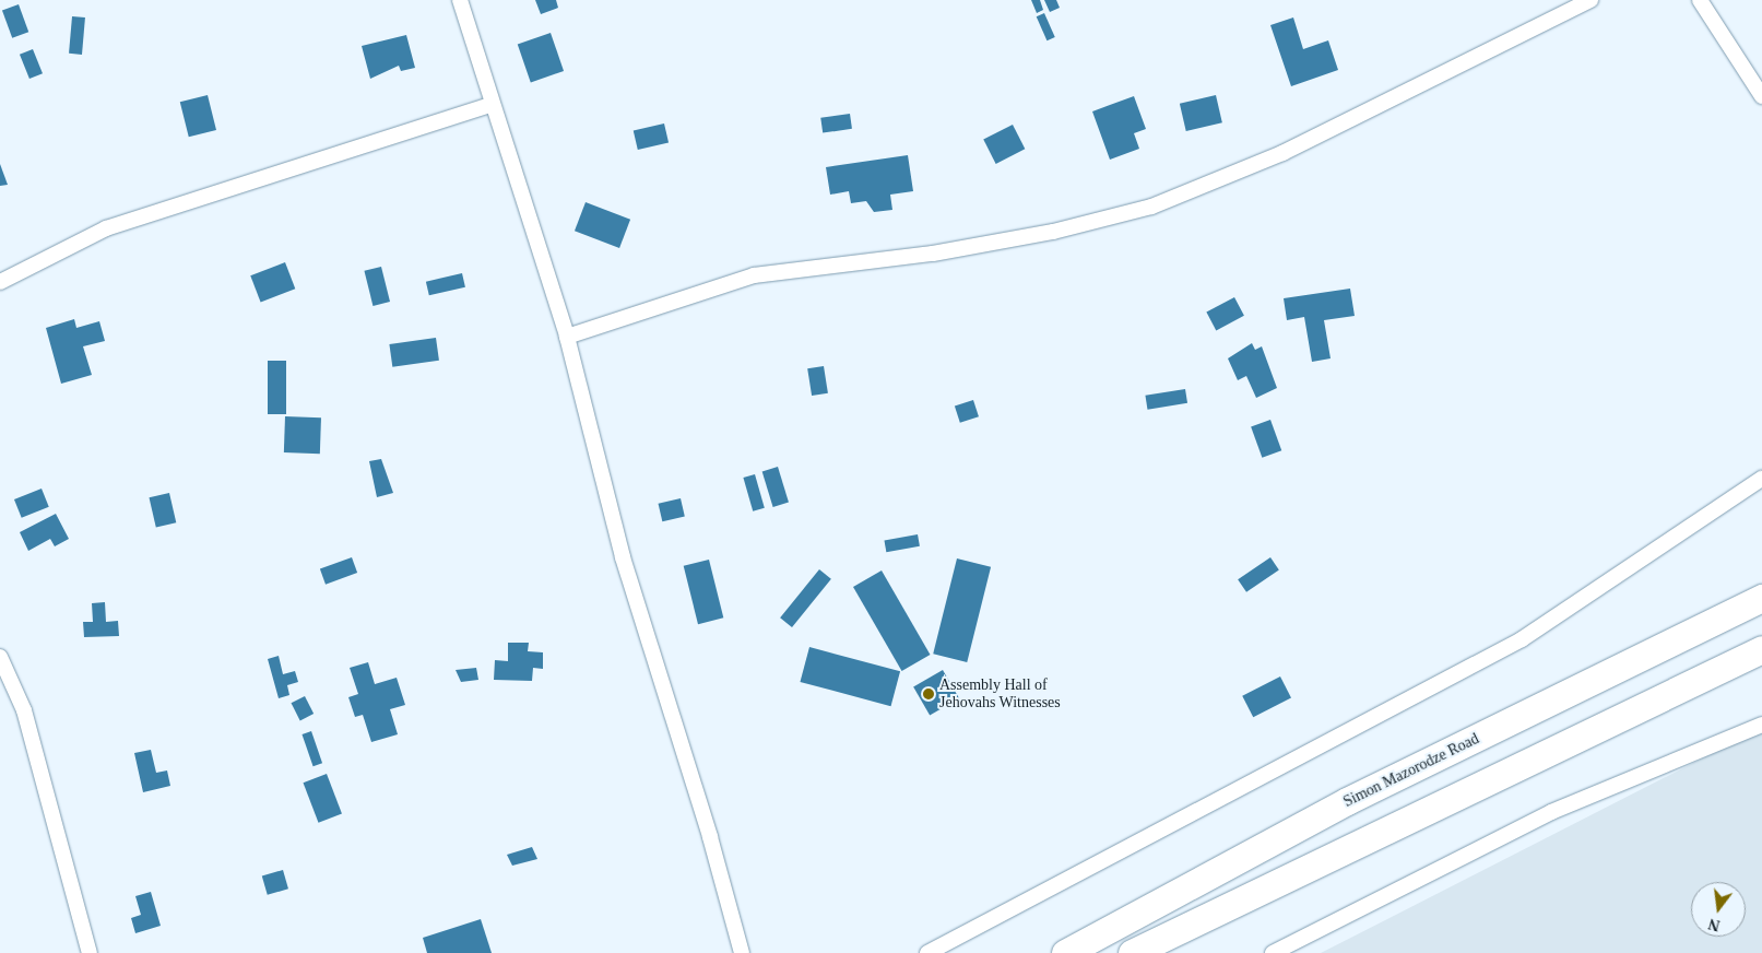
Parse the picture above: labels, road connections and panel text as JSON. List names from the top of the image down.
{
  "streets": {
    "highway": ["Simon Mazorodze Road"]
  },
  "places": ["Assembly Hall of Jehovahs Witnesses"],
  "north": "bottom"
}
